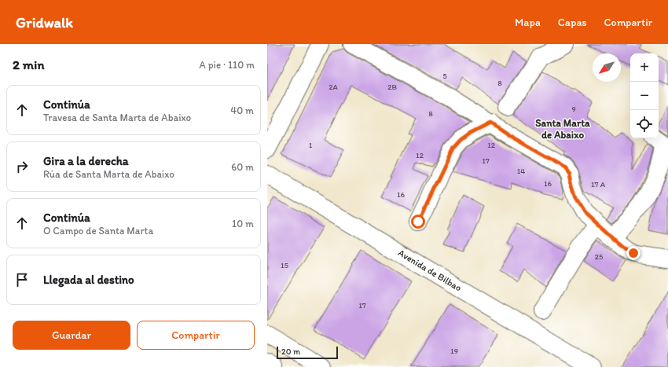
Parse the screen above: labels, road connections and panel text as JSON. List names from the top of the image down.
{
  "streets": {
    "street": ["Avenida de Bilbao"]
  },
  "districts": ["Santa Marta de Abaixo"],
  "house_numbers": [
    "5",
    "8",
    "2A",
    "2B",
    "9",
    "8",
    "1",
    "12",
    "12",
    "17",
    "14",
    "16",
    "17 A",
    "16",
    "25",
    "15",
    "17",
    "19"
  ],
  "scale_bar": "20 m",
  "north": "bottom left",
  "page": {
    "header": "Gridwalk",
    "nav": ["Mapa", "Capas", "Compartir"],
    "heading": ["2 min", "A pie · 110 m"],
    "map_buttons": ["+", "−"],
    "list": [
      ["Continúa", "Travesa de Santa Marta de Abaixo", "40 m"],
      ["Gira a la derecha", "Rúa de Santa Marta de Abaixo", "60 m"],
      ["Continúa", "O Campo de Santa Marta", "10 m"],
      "Llegada al destino"
    ],
    "buttons": ["Guardar", "Compartir"],
    "scale": "20 m"
  }
}
